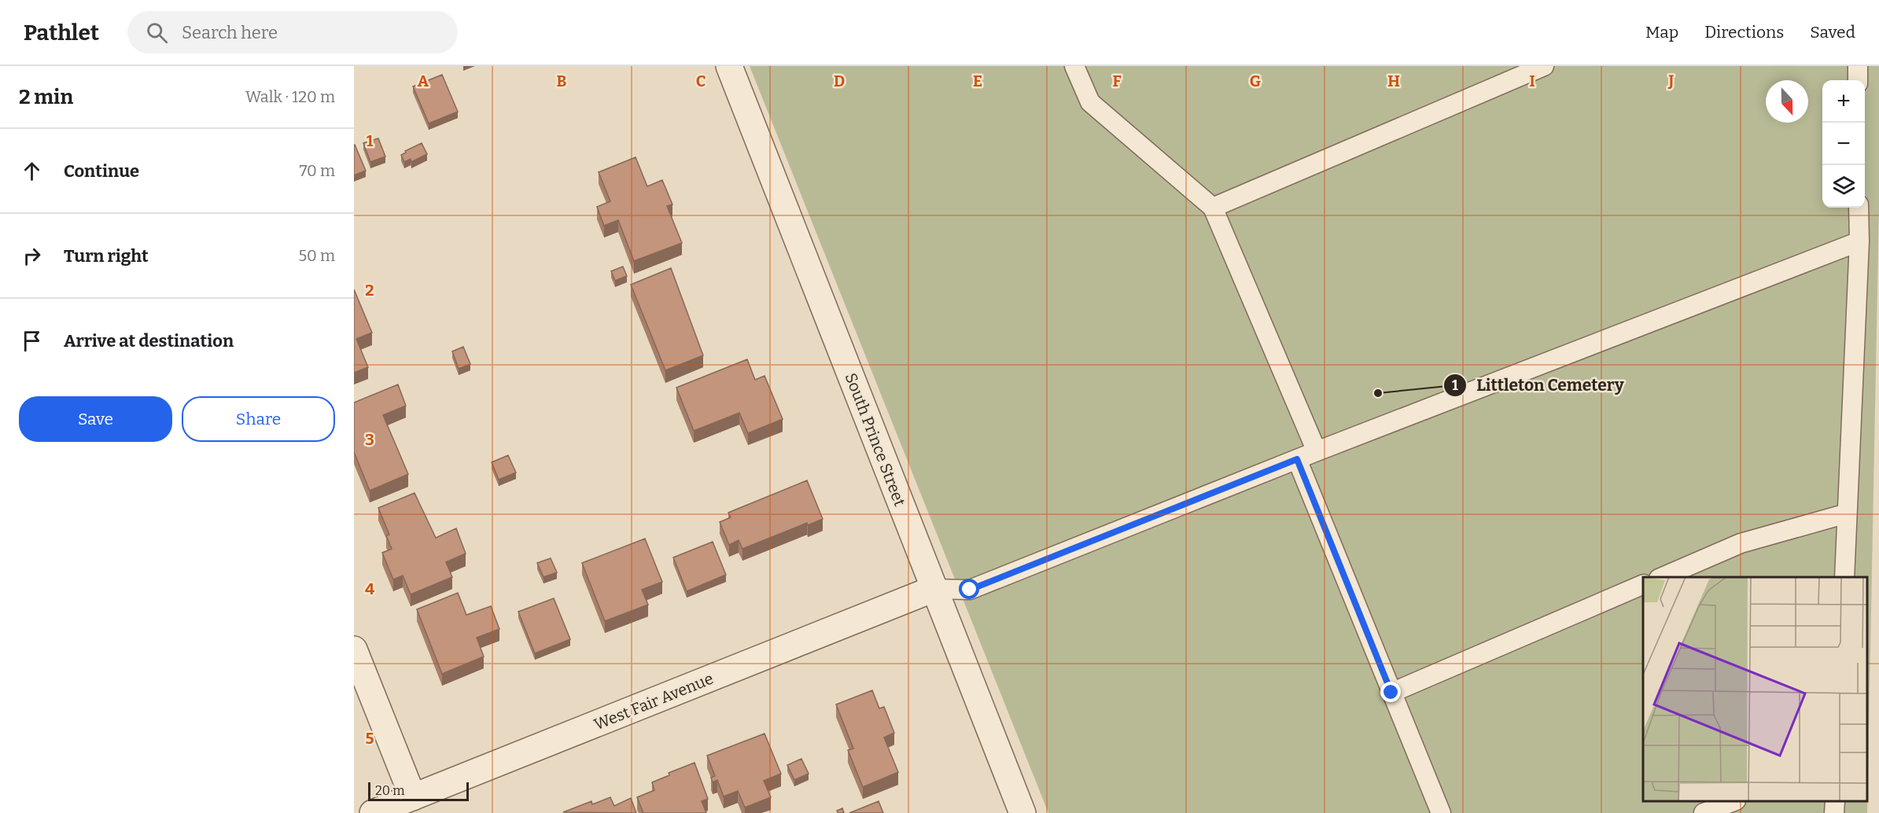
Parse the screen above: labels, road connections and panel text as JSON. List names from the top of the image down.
{
  "streets": {
    "street": ["South Prince Street", "West Fair Avenue"]
  },
  "crossings": [
    ["South Prince Street", "West Fair Avenue"]
  ],
  "places": ["Littleton Cemetery"],
  "scale_bar": "20 m",
  "north": "bottom",
  "page": {
    "header": "Pathlet",
    "search": "Search here",
    "nav": ["Map", "Directions", "Saved"],
    "heading": ["2 min", "Walk · 120 m"],
    "map_buttons": ["+", "−"],
    "list": [
      ["Continue", "70 m"],
      ["Turn right", "50 m"],
      "Arrive at destination"
    ],
    "buttons": ["Save", "Share"],
    "scale": "20 m"
  },
  "grid": {
    "columns": [
      "A",
      "B",
      "C",
      "D",
      "E",
      "F",
      "G",
      "H",
      "I",
      "J"
    ],
    "rows": [
      "1",
      "2",
      "3",
      "4",
      "5"
    ]
  }
}
